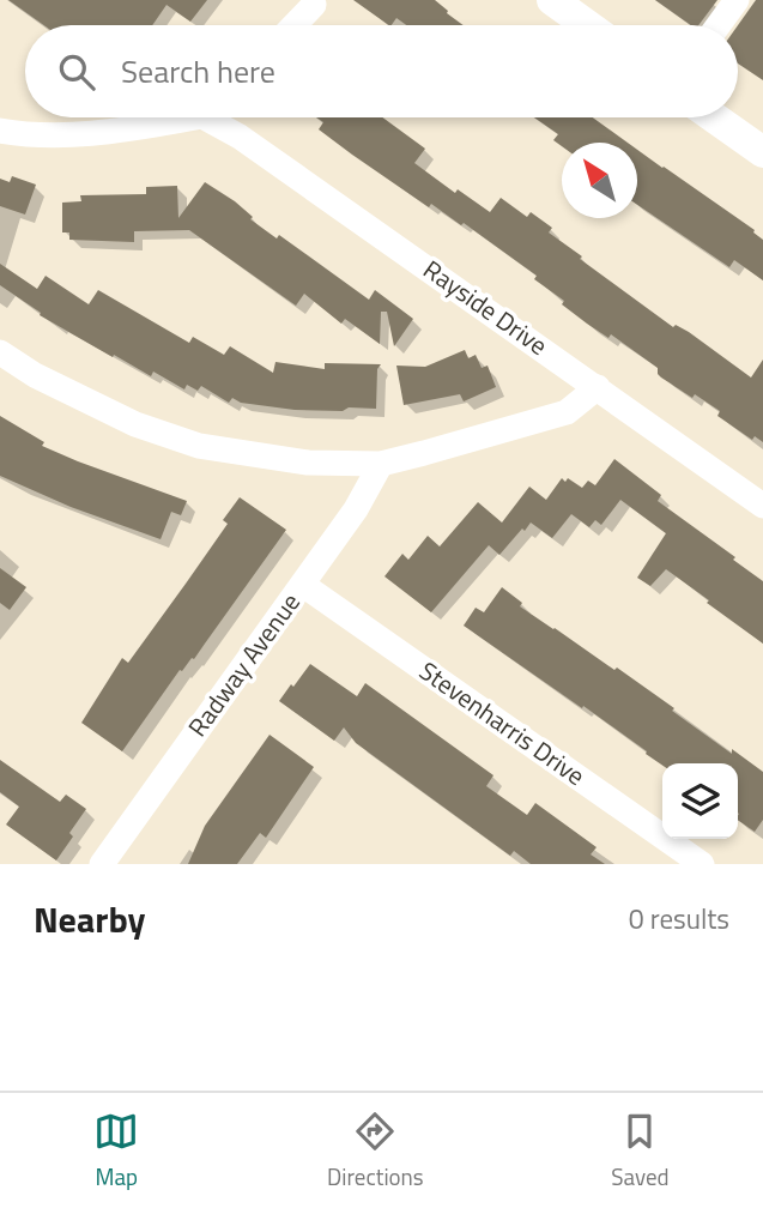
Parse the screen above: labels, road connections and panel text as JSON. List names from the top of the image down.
{
  "streets": {
    "street": ["Rayside Drive", "Radway Avenue", "Stevenharris Drive"]
  },
  "crossings": [
    ["Radway Avenue", "Stevenharris Drive"]
  ],
  "north": "top left",
  "page": {
    "search": "Search here",
    "heading": ["Nearby", "0 results"],
    "nav": ["Map", "Directions", "Saved"]
  }
}
